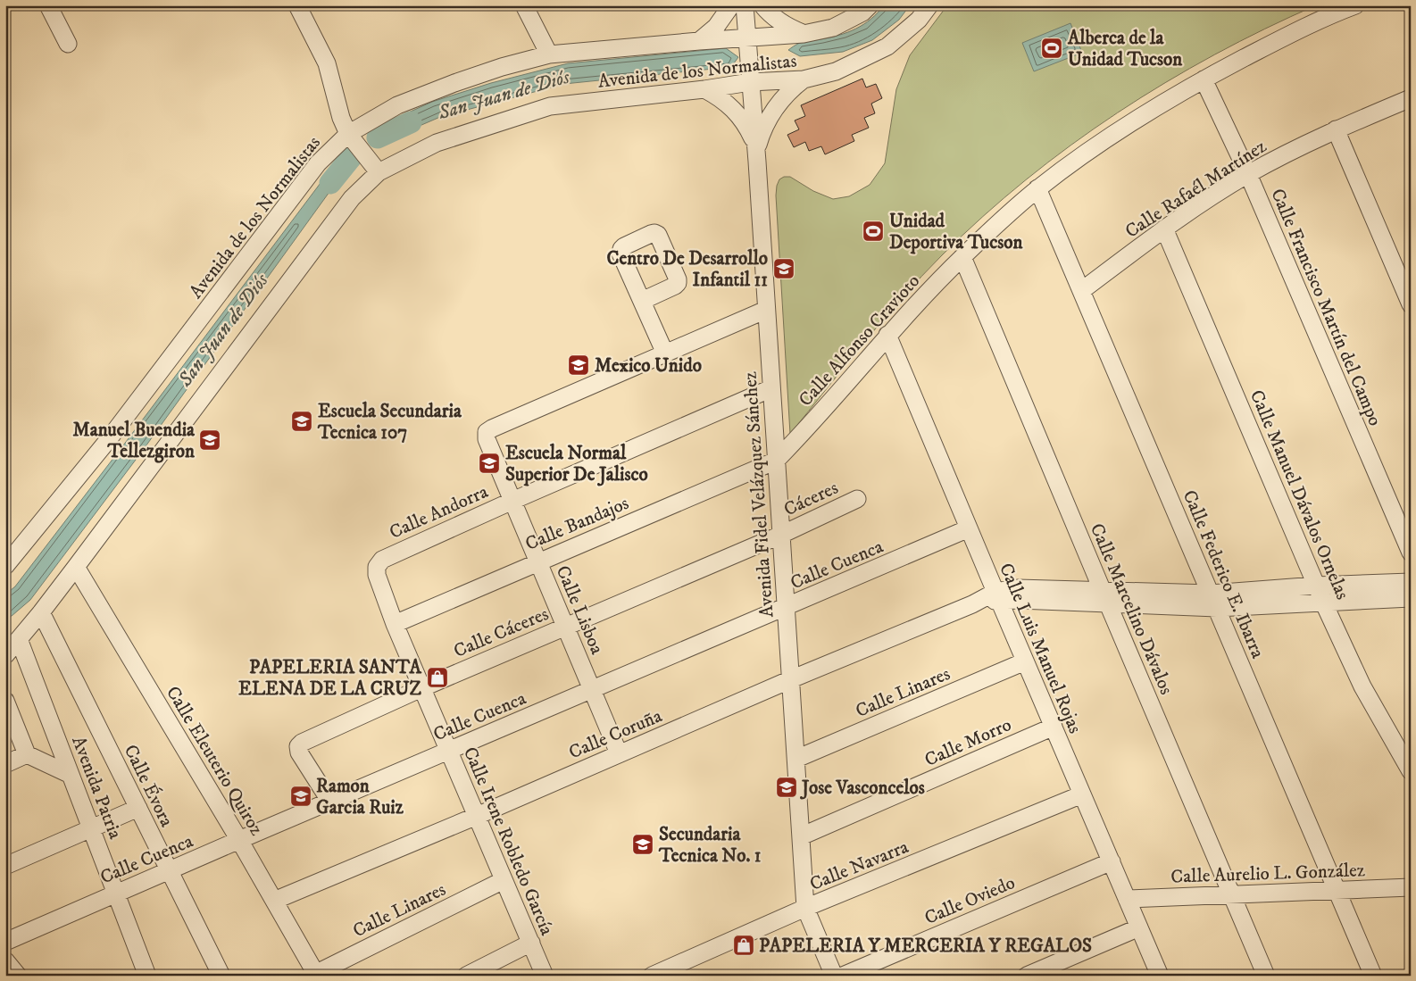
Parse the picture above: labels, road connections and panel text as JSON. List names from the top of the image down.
{
  "streets": {
    "street": [
      "Avenida de los Normalistas",
      "Calle Rafaél Martínez",
      "Calle Francisco Martín del Campo",
      "Calle Alfonso Cravioto",
      "Avenida Fidel Velázquez Sánchez",
      "Calle Manuel Dávalos Ornelas",
      "Cáceres",
      "Calle Andorra",
      "Calle Bandajos",
      "Calle Cuenca",
      "Calle Federico E. Ibarra",
      "Calle Marcelino Dávalos",
      "Calle Lisboa",
      "Calle Cáceres",
      "Calle Luis Manuel Rojas",
      "Calle Linares",
      "Calle Coruña",
      "Calle Morro",
      "Calle Eleuterio Quiroz",
      "Calle Évora",
      "Avenida Patria",
      "Calle Irene Robledo García",
      "Calle Navarra",
      "Calle Aurelio L. González",
      "Calle Oviedo"
    ]
  },
  "crossings": [
    ["Avenida de los Normalistas", "Avenida Fidel Velázquez Sánchez"],
    ["Avenida de los Normalistas", "Calle Eleuterio Quiroz"],
    ["Avenida de los Normalistas", "Calle Évora"],
    ["Avenida de los Normalistas", "Avenida Patria"],
    ["Calle Rafaél Martínez", "Calle Francisco Martín del Campo"],
    ["Calle Rafaél Martínez", "Calle Manuel Dávalos Ornelas"],
    ["Calle Rafaél Martínez", "Calle Federico E. Ibarra"],
    ["Calle Francisco Martín del Campo", "Calle Alfonso Cravioto"],
    ["Calle Alfonso Cravioto", "Avenida Fidel Velázquez Sánchez"],
    ["Calle Alfonso Cravioto", "Calle Bandajos"],
    ["Calle Alfonso Cravioto", "Calle Federico E. Ibarra"],
    ["Calle Alfonso Cravioto", "Calle Marcelino Dávalos"],
    ["Calle Alfonso Cravioto", "Calle Luis Manuel Rojas"],
    ["Avenida Fidel Velázquez Sánchez", "Cáceres"],
    ["Avenida Fidel Velázquez Sánchez", "Calle Andorra"],
    ["Avenida Fidel Velázquez Sánchez", "Calle Bandajos"],
    ["Avenida Fidel Velázquez Sánchez", "Calle Cuenca"],
    ["Avenida Fidel Velázquez Sánchez", "Calle Cáceres"],
    ["Avenida Fidel Velázquez Sánchez", "Calle Linares"],
    ["Avenida Fidel Velázquez Sánchez", "Calle Coruña"],
    ["Avenida Fidel Velázquez Sánchez", "Calle Morro"],
    ["Avenida Fidel Velázquez Sánchez", "Calle Navarra"],
    ["Cáceres", "Calle Cáceres"],
    ["Calle Andorra", "Calle Bandajos"],
    ["Calle Andorra", "Calle Lisboa"],
    ["Calle Andorra", "Calle Irene Robledo García"],
    ["Calle Bandajos", "Calle Lisboa"],
    ["Calle Bandajos", "Calle Irene Robledo García"],
    ["Calle Cuenca", "Calle Lisboa"],
    ["Calle Cuenca", "Calle Cáceres"],
    ["Calle Cuenca", "Calle Luis Manuel Rojas"],
    ["Calle Cuenca", "Calle Eleuterio Quiroz"],
    ["Calle Cuenca", "Calle Évora"],
    ["Calle Cuenca", "Avenida Patria"],
    ["Calle Cuenca", "Calle Irene Robledo García"],
    ["Calle Federico E. Ibarra", "Calle Coruña"],
    ["Calle Federico E. Ibarra", "Calle Aurelio L. González"],
    ["Calle Marcelino Dávalos", "Calle Coruña"],
    ["Calle Marcelino Dávalos", "Calle Aurelio L. González"],
    ["Calle Lisboa", "Calle Cáceres"],
    ["Calle Lisboa", "Calle Coruña"],
    ["Calle Cáceres", "Calle Irene Robledo García"],
    ["Calle Luis Manuel Rojas", "Calle Linares"],
    ["Calle Luis Manuel Rojas", "Calle Coruña"],
    ["Calle Luis Manuel Rojas", "Calle Morro"],
    ["Calle Luis Manuel Rojas", "Calle Navarra"],
    ["Calle Luis Manuel Rojas", "Calle Aurelio L. González"],
    ["Calle Luis Manuel Rojas", "Calle Oviedo"],
    ["Calle Linares", "Calle Eleuterio Quiroz"],
    ["Calle Linares", "Calle Irene Robledo García"],
    ["Calle Coruña", "Calle Eleuterio Quiroz"],
    ["Calle Coruña", "Calle Irene Robledo García"]
  ],
  "water": ["San Juan de Diós"],
  "places": {
    "sports": ["Alberca de la Unidad Tucson", "Unidad Deportiva Tucson"],
    "school or university": [
      "Centro De Desarrollo Infantil 11",
      "Mexico Unido",
      "Escuela Secundaria Tecnica 107",
      "Manuel Buendia Tellezgiron",
      "Escuela Normal Superior De Jalisco",
      "Jose Vasconcelos",
      "Ramon Garcia Ruiz",
      "Secundaria Tecnica No. 1"
    ],
    "shop": ["PAPELERIA SANTA ELENA DE LA CRUZ", "PAPELERIA Y MERCERIA Y REGALOS"]
  }
}
